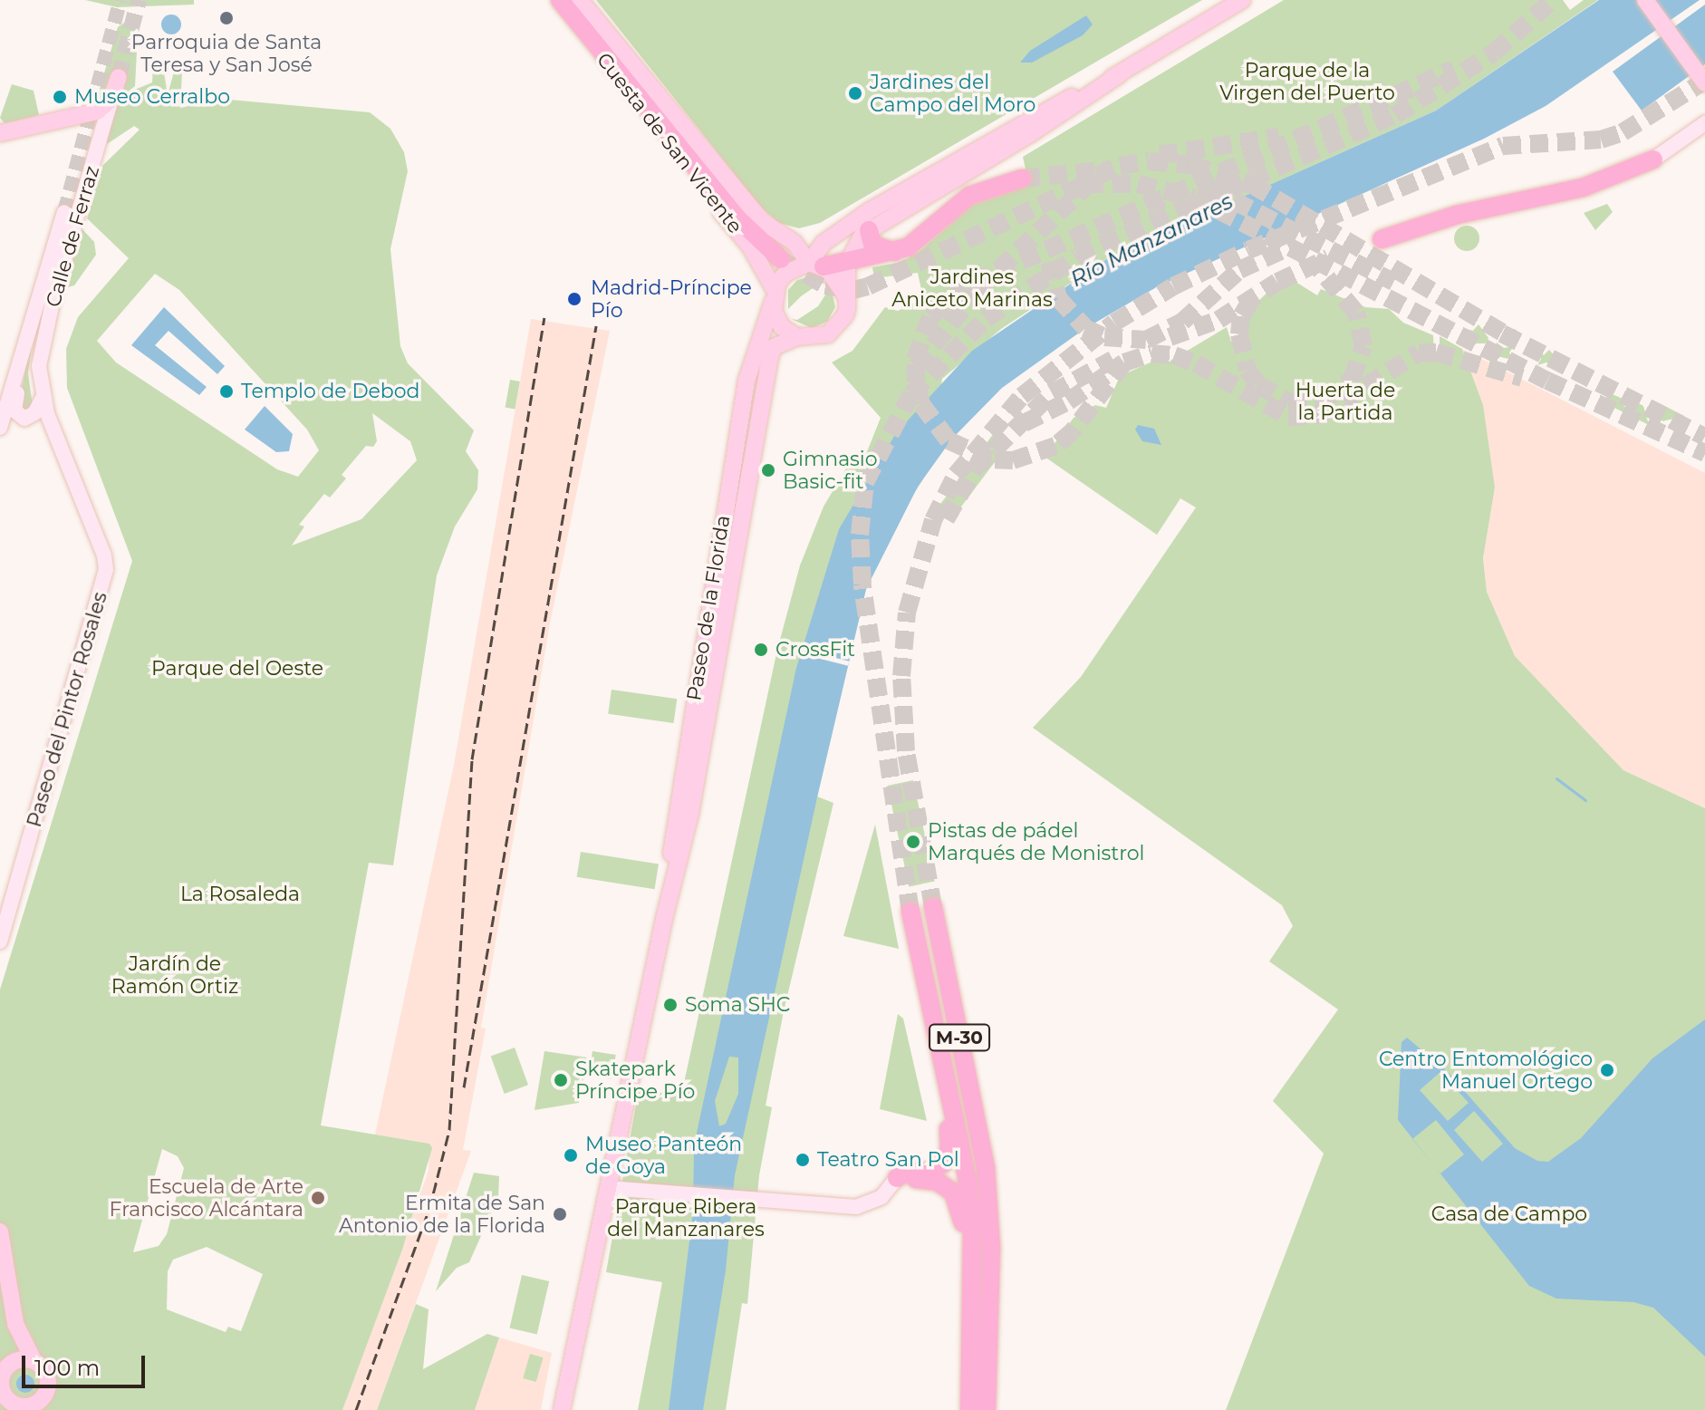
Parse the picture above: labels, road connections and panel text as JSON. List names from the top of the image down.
{
  "streets": {
    "highway": ["M-30"],
    "main road": [
      "Cuesta de San Vicente",
      "Calle de Ferraz",
      "Paseo de la Florida",
      "Paseo del Pintor Rosales"
    ]
  },
  "crossings": [
    ["Cuesta de San Vicente", "Paseo de la Florida"],
    ["Calle de Ferraz", "Paseo del Pintor Rosales"]
  ],
  "water": ["Río Manzanares"],
  "parks": [
    "Parque de la Virgen del Puerto",
    "Jardines Aniceto Marinas",
    "Huerta de la Partida",
    "Parque del Oeste",
    "La Rosaleda",
    "Jardín de Ramón Ortiz",
    "Parque Ribera del Manzanares",
    "Casa de Campo"
  ],
  "places": [
    "Parroquia de Santa Teresa y San José",
    "Jardines del Campo del Moro",
    "Museo Cerralbo",
    "Madrid-Príncipe Pío",
    "Templo de Debod",
    "Gimnasio Basic-fit",
    "CrossFit",
    "Pistas de pádel Marqués de Monistrol",
    "Soma SHC",
    "Centro Entomológico Manuel Ortego",
    "Skatepark Príncipe Pío",
    "Museo Panteón de Goya",
    "Teatro San Pol",
    "Escuela de Arte Francisco Alcántara",
    "Ermita de San Antonio de la Florida"
  ],
  "scale_bar": "100 m"
}
